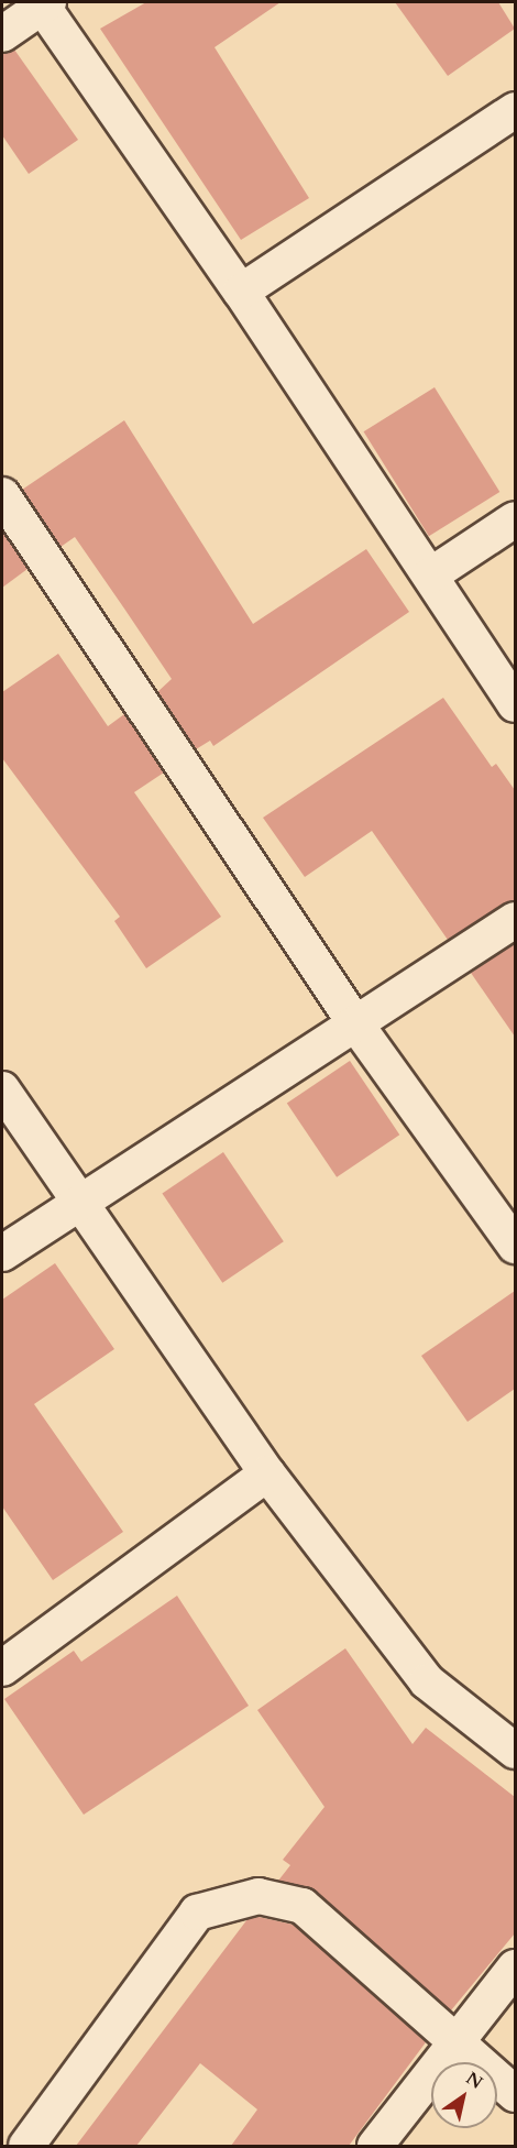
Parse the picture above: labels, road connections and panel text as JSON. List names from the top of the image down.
{
  "north": "top right"
}
